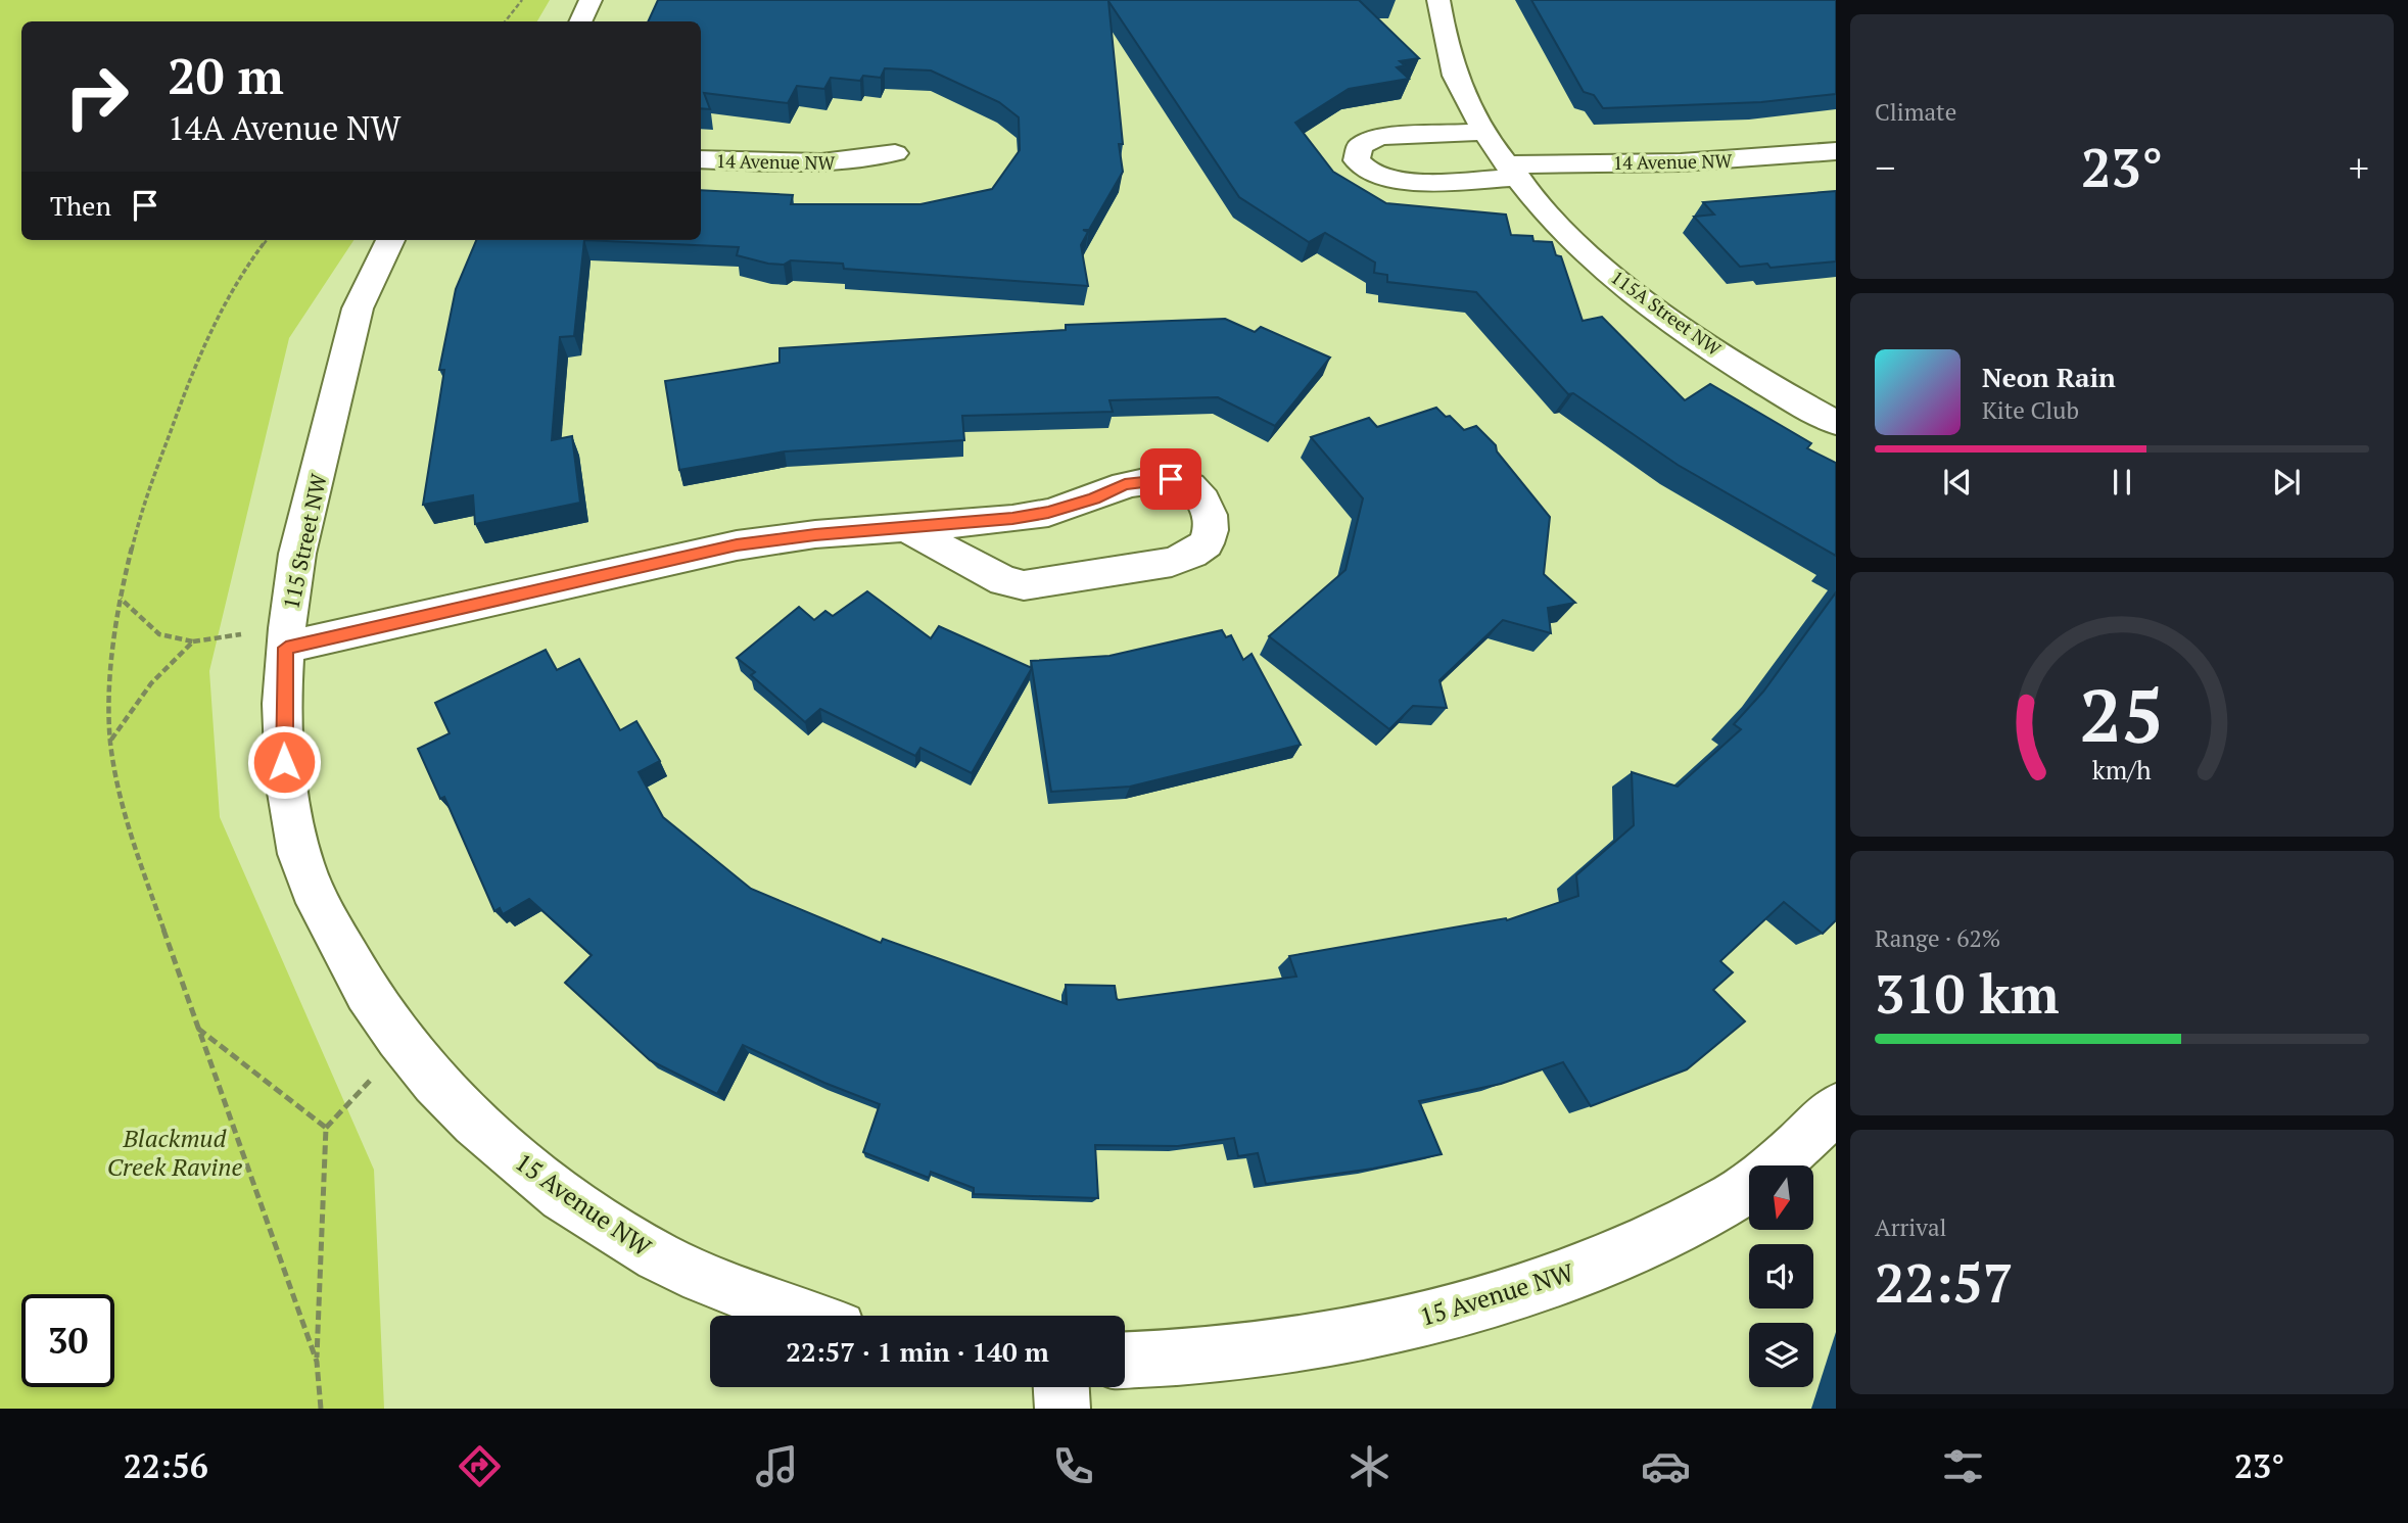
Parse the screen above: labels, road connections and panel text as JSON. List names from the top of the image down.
{
  "streets": {
    "street": [
      "14 Avenue NW",
      "115A Street NW",
      "115 Street NW",
      "15 Avenue NW"
    ]
  },
  "crossings": [
    ["14 Avenue NW", "115A Street NW"],
    ["115 Street NW", "15 Avenue NW"]
  ],
  "parks": ["Blackmud Creek Ravine"],
  "north": "bottom",
  "page": {
    "tile": [
      "Climate",
      ["Range · 62%", "310 km"],
      ["Arrival", "22:57"]
    ],
    "turn": ["20 m", "14A Avenue NW"],
    "heat": ["−", "23°", "+"],
    "then": "Then",
    "song": ["Neon Rain", "Kite Club"],
    "limit": "30",
    "trip": "22:57 · 1 min · 140 m",
    "tabs": ["22:56", "23°"],
    "gauge": ["25", "km/h"]
  }
}
